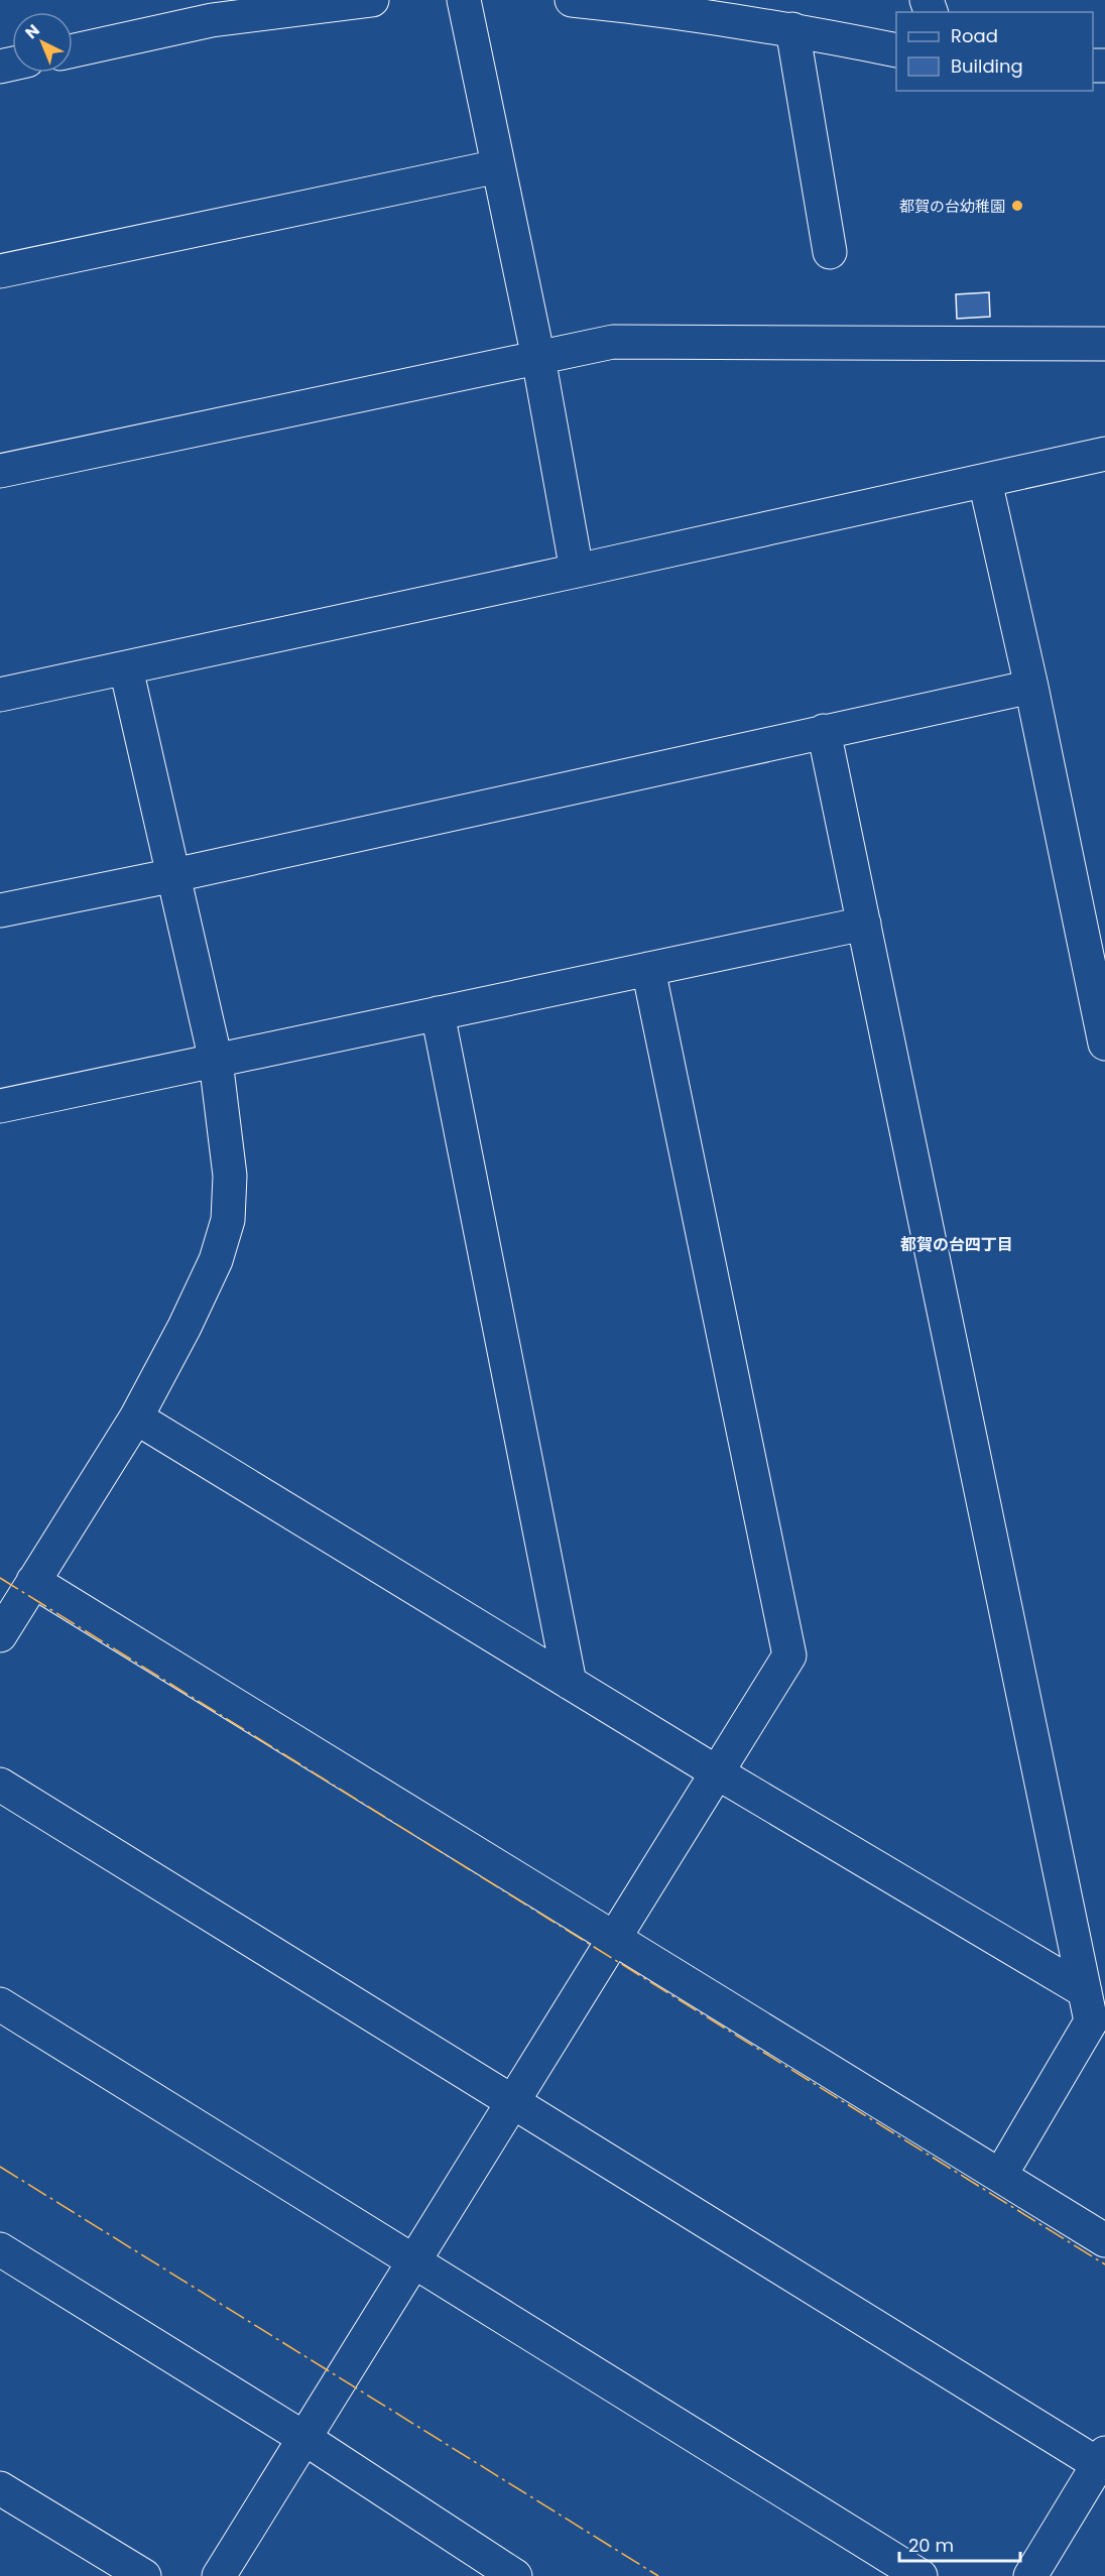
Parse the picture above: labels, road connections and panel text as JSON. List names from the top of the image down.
{
  "districts": ["都賀の台四丁目"],
  "places": ["都賀の台幼稚園"],
  "legend": ["Road", "Building"],
  "scale_bar": "20 m",
  "north": "top left"
}
